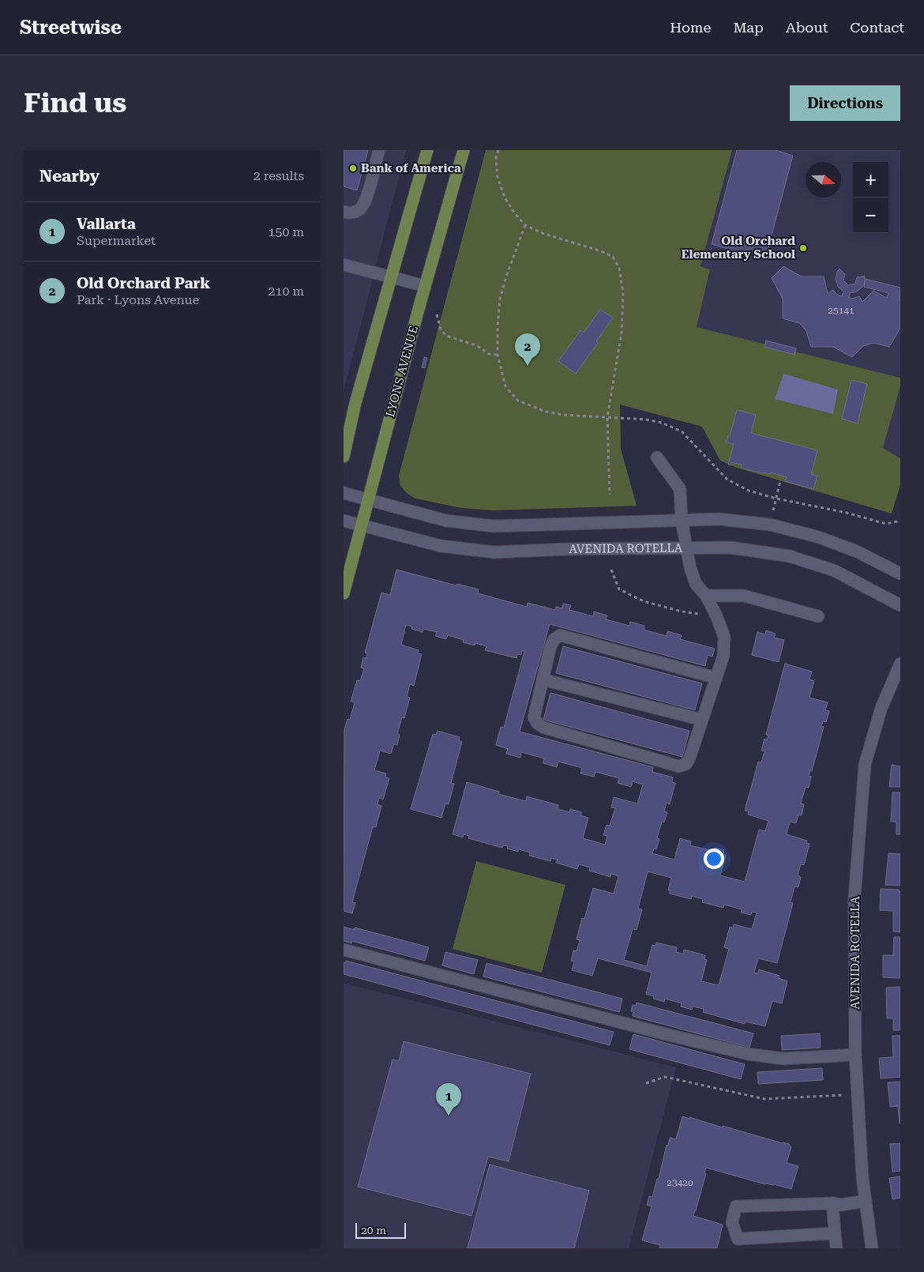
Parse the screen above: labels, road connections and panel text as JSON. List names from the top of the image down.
{
  "streets": {
    "main road": ["LYONS AVENUE"],
    "street": ["AVENIDA ROTELLA"]
  },
  "crossings": [
    ["LYONS AVENUE", "AVENIDA ROTELLA"]
  ],
  "places": ["Bank of America", "Old Orchard Elementary School"],
  "house_numbers": ["25141", "23420"],
  "scale_bar": "20 m",
  "north": "right",
  "page": {
    "header": "Streetwise",
    "nav": [
      "Home",
      "Map",
      "About",
      "Contact"
    ],
    "buttons": "Directions",
    "title": "Find us",
    "heading": ["Nearby", "2 results"],
    "map_buttons": ["+", "−"],
    "list": [
      {
        "mark": "1",
        "name": "Vallarta",
        "note": "Supermarket",
        "value": "150 m"
      },
      {
        "mark": "2",
        "name": "Old Orchard Park",
        "note": "Park · Lyons Avenue",
        "value": "210 m"
      }
    ],
    "pins": ["2", "1"],
    "scale": "20 m"
  }
}
